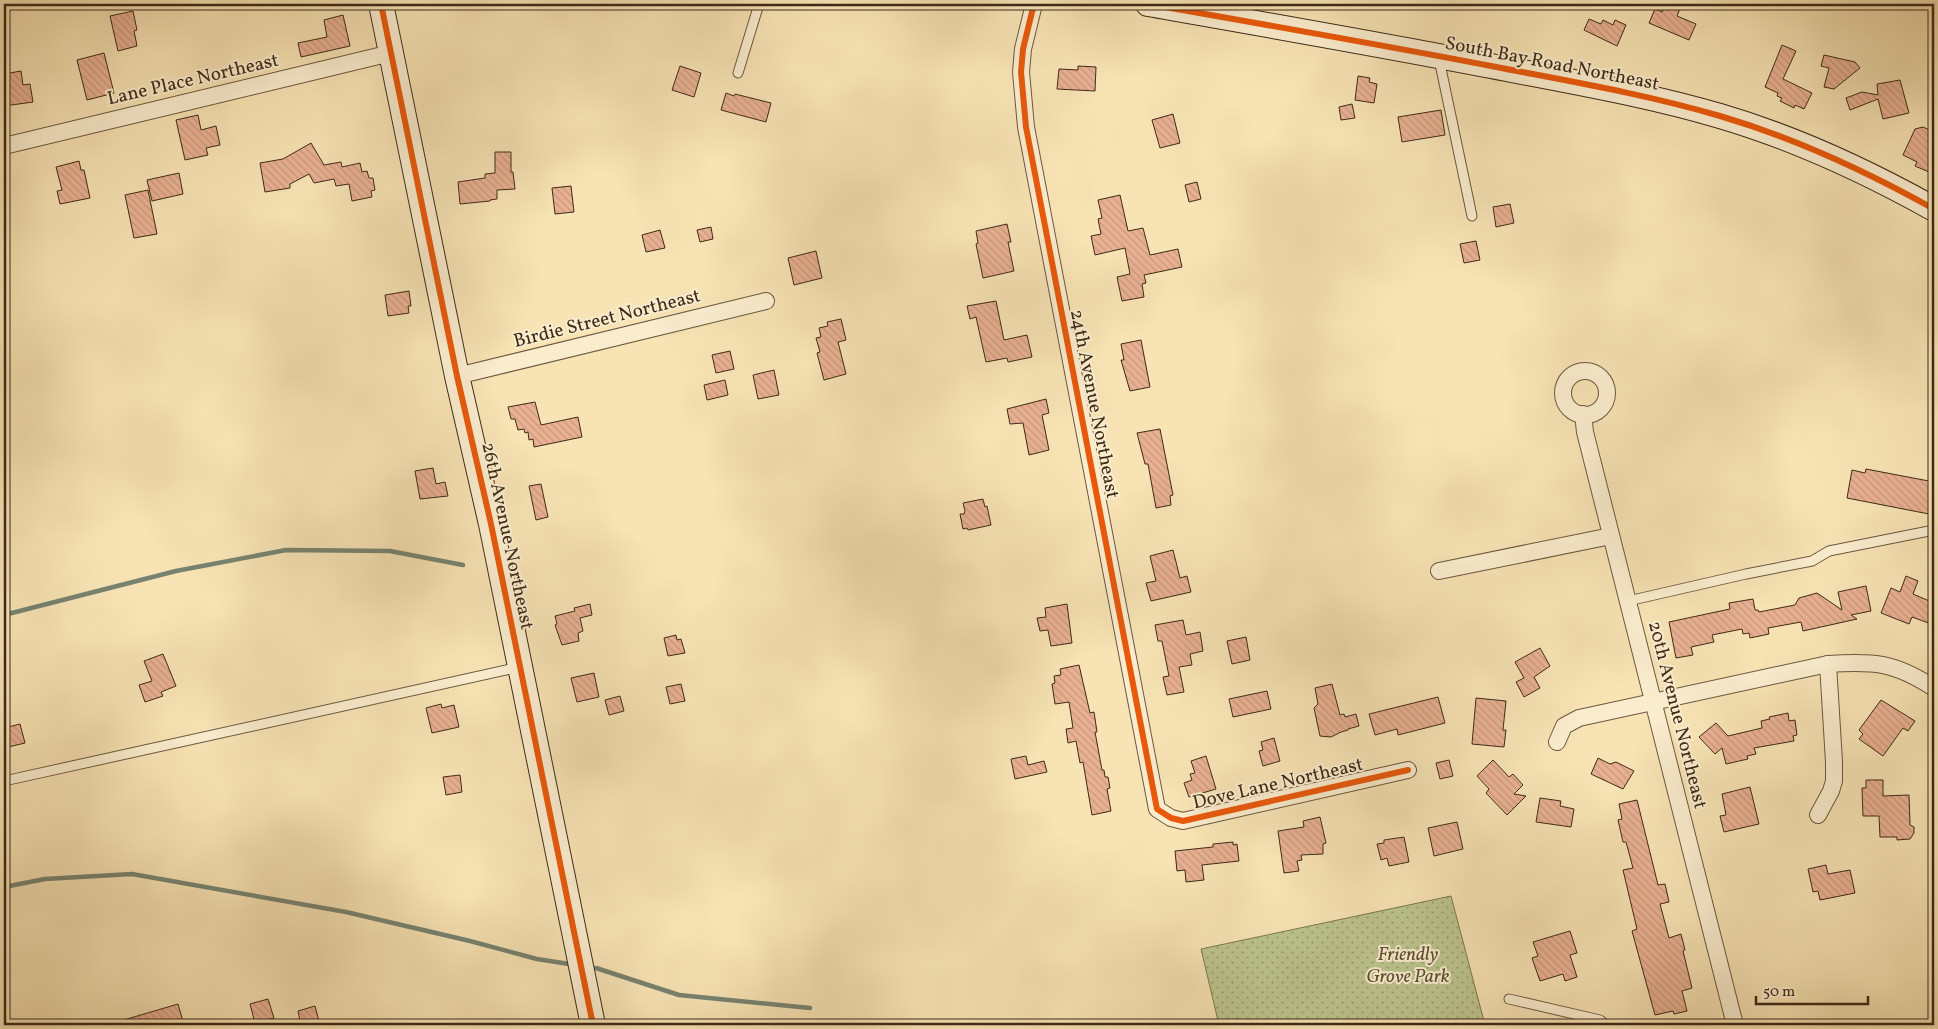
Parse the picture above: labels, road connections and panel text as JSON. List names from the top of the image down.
{
  "streets": {
    "street": [
      "South Bay Road Northeast",
      "Lane Place Northeast",
      "Birdie Street Northeast",
      "24th Avenue Northeast",
      "26th Avenue Northeast",
      "20th Avenue Northeast",
      "Dove Lane Northeast"
    ]
  },
  "crossings": [
    ["Lane Place Northeast", "26th Avenue Northeast"],
    ["Birdie Street Northeast", "26th Avenue Northeast"],
    ["24th Avenue Northeast", "Dove Lane Northeast"]
  ],
  "parks": ["Friendly Grove Park"],
  "scale_bar": "50 m"
}
